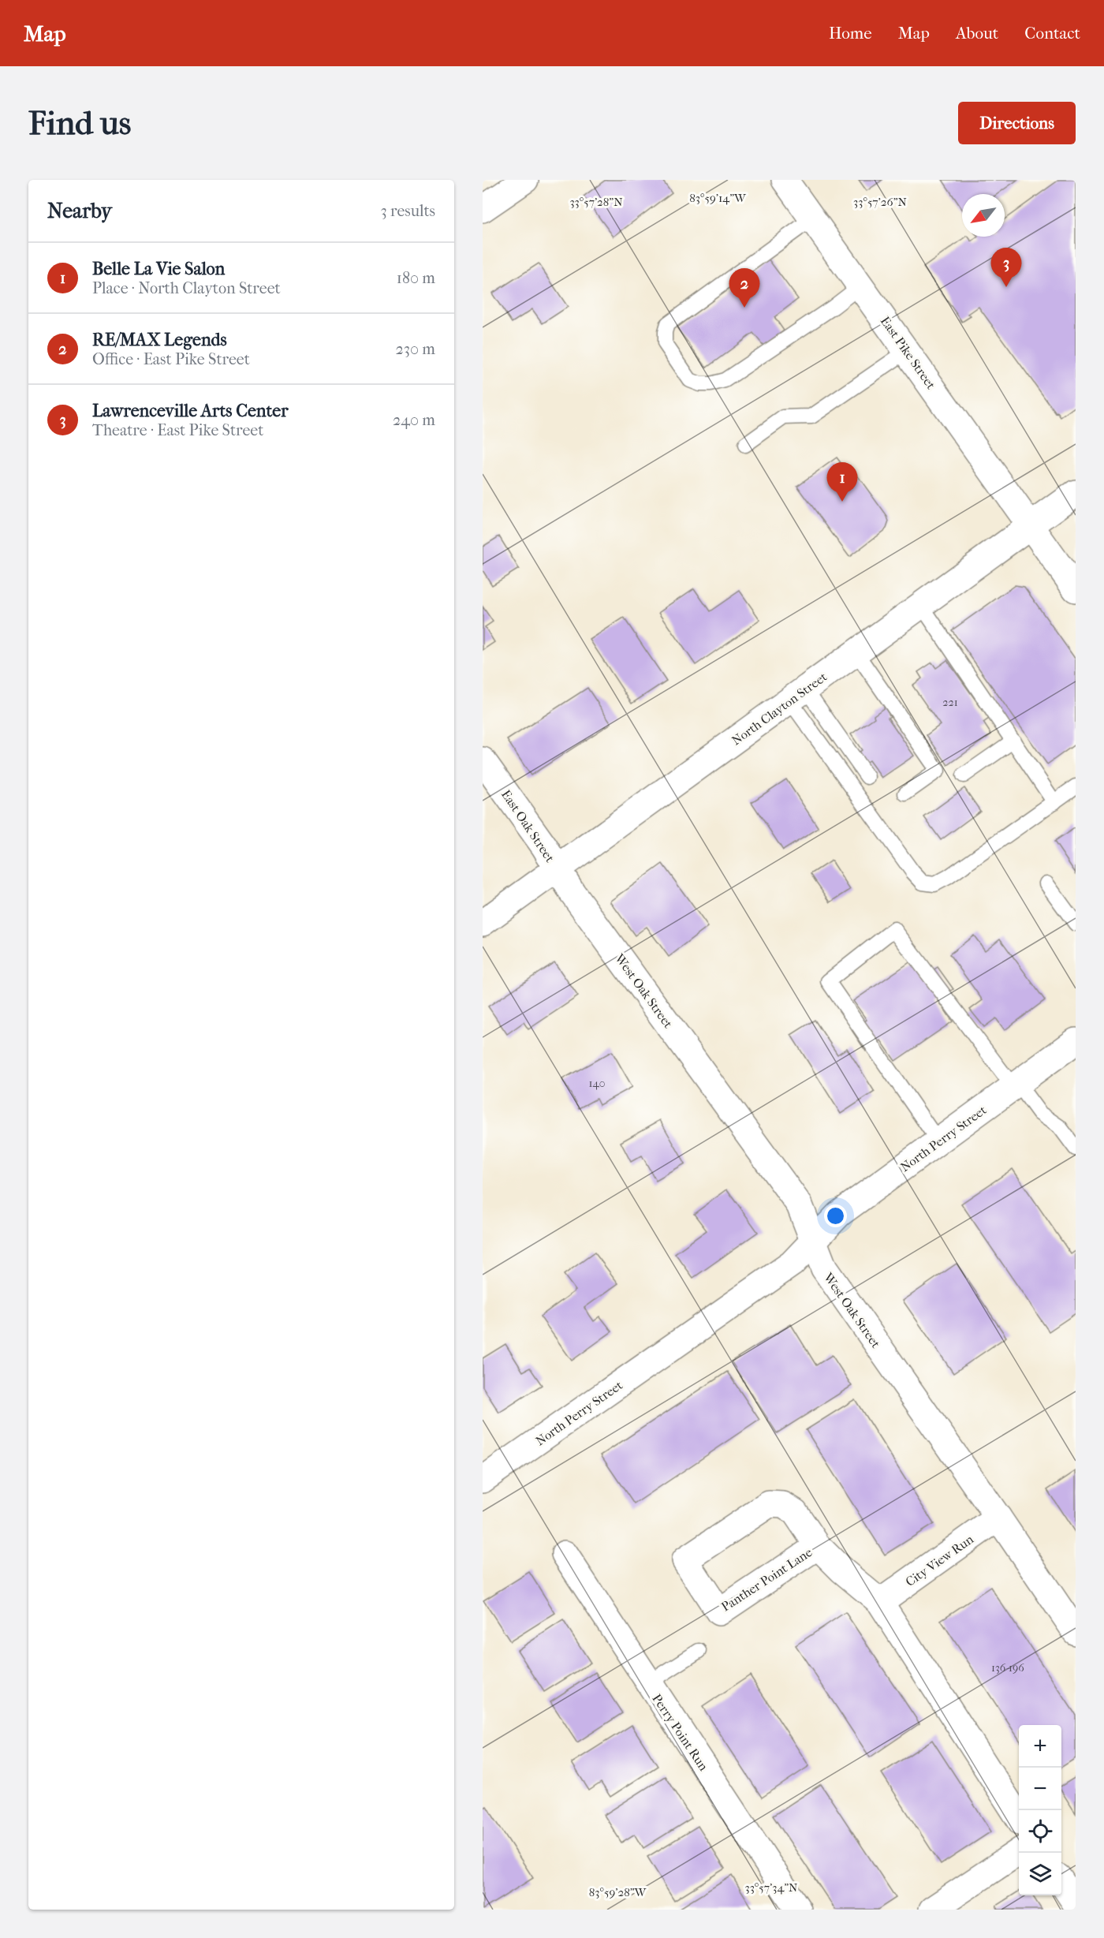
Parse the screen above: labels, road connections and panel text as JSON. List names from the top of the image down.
{
  "streets": {
    "street": [
      "East Pike Street",
      "North Clayton Street",
      "East Oak Street",
      "West Oak Street",
      "North Perry Street",
      "City View Run",
      "Panther Point Lane",
      "Perry Point Run"
    ]
  },
  "crossings": [
    ["East Pike Street", "North Clayton Street"],
    ["North Clayton Street", "East Oak Street"],
    ["North Clayton Street", "West Oak Street"],
    ["East Oak Street", "West Oak Street"],
    ["West Oak Street", "North Perry Street"],
    ["West Oak Street", "City View Run"],
    ["City View Run", "Panther Point Lane"]
  ],
  "house_numbers": ["221", "140", "136-196"],
  "north": "bottom left",
  "page": {
    "header": "Map",
    "nav": [
      "Home",
      "Map",
      "About",
      "Contact"
    ],
    "buttons": "Directions",
    "title": "Find us",
    "heading": ["Nearby", "3 results"],
    "list": [
      {
        "mark": "1",
        "name": "Belle La Vie Salon",
        "note": "Place · North Clayton Street",
        "value": "180 m"
      },
      {
        "mark": "2",
        "name": "RE/MAX Legends",
        "note": "Office · East Pike Street",
        "value": "230 m"
      },
      {
        "mark": "3",
        "name": "Lawrenceville Arts Center",
        "note": "Theatre · East Pike Street",
        "value": "240 m"
      }
    ],
    "pins": ["3", "2", "1"],
    "map_buttons": ["+", "−"]
  },
  "coordinates": [
    "83°59'14\"W",
    "33°57'28\"N",
    "33°57'26\"N",
    "33°57'34\"N",
    "83°59'28\"W"
  ]
}
